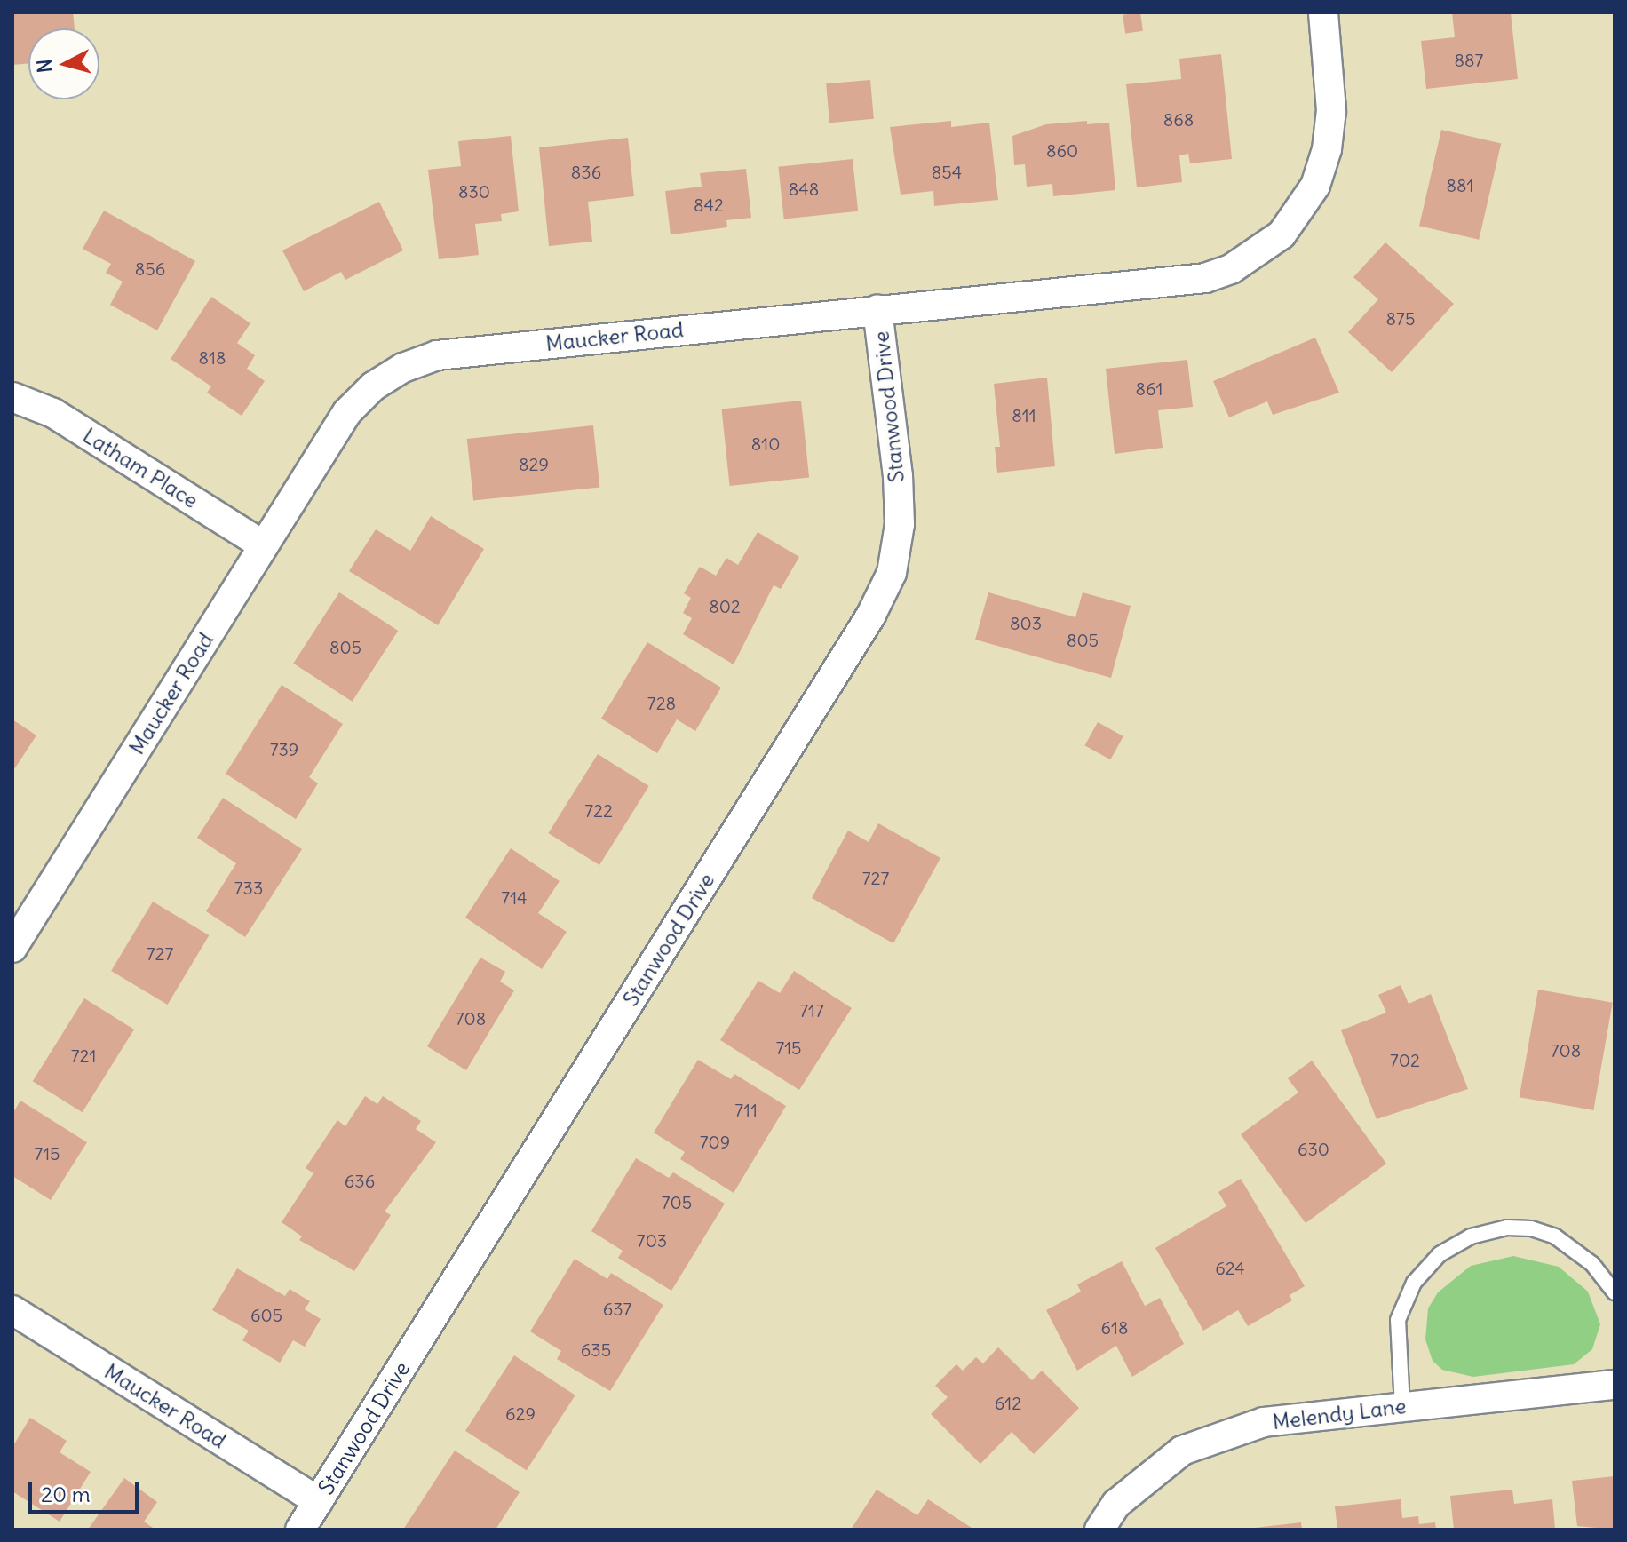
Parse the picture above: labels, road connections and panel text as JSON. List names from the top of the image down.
{
  "streets": {
    "street": [
      "Maucker Road",
      "Stanwood Drive",
      "Latham Place",
      "Melendy Lane"
    ]
  },
  "crossings": [
    ["Maucker Road", "Stanwood Drive"],
    ["Maucker Road", "Latham Place"]
  ],
  "house_numbers": [
    "887",
    "868",
    "860",
    "836",
    "854",
    "881",
    "848",
    "830",
    "842",
    "856",
    "875",
    "818",
    "861",
    "811",
    "810",
    "829",
    "802",
    "803",
    "805",
    "805",
    "728",
    "739",
    "722",
    "727",
    "733",
    "714",
    "727",
    "717",
    "708",
    "715",
    "708",
    "721",
    "702",
    "711",
    "709",
    "630",
    "715",
    "636",
    "705",
    "703",
    "624",
    "637",
    "605",
    "618",
    "635",
    "612",
    "629"
  ],
  "scale_bar": "20 m",
  "north": "left"
}
